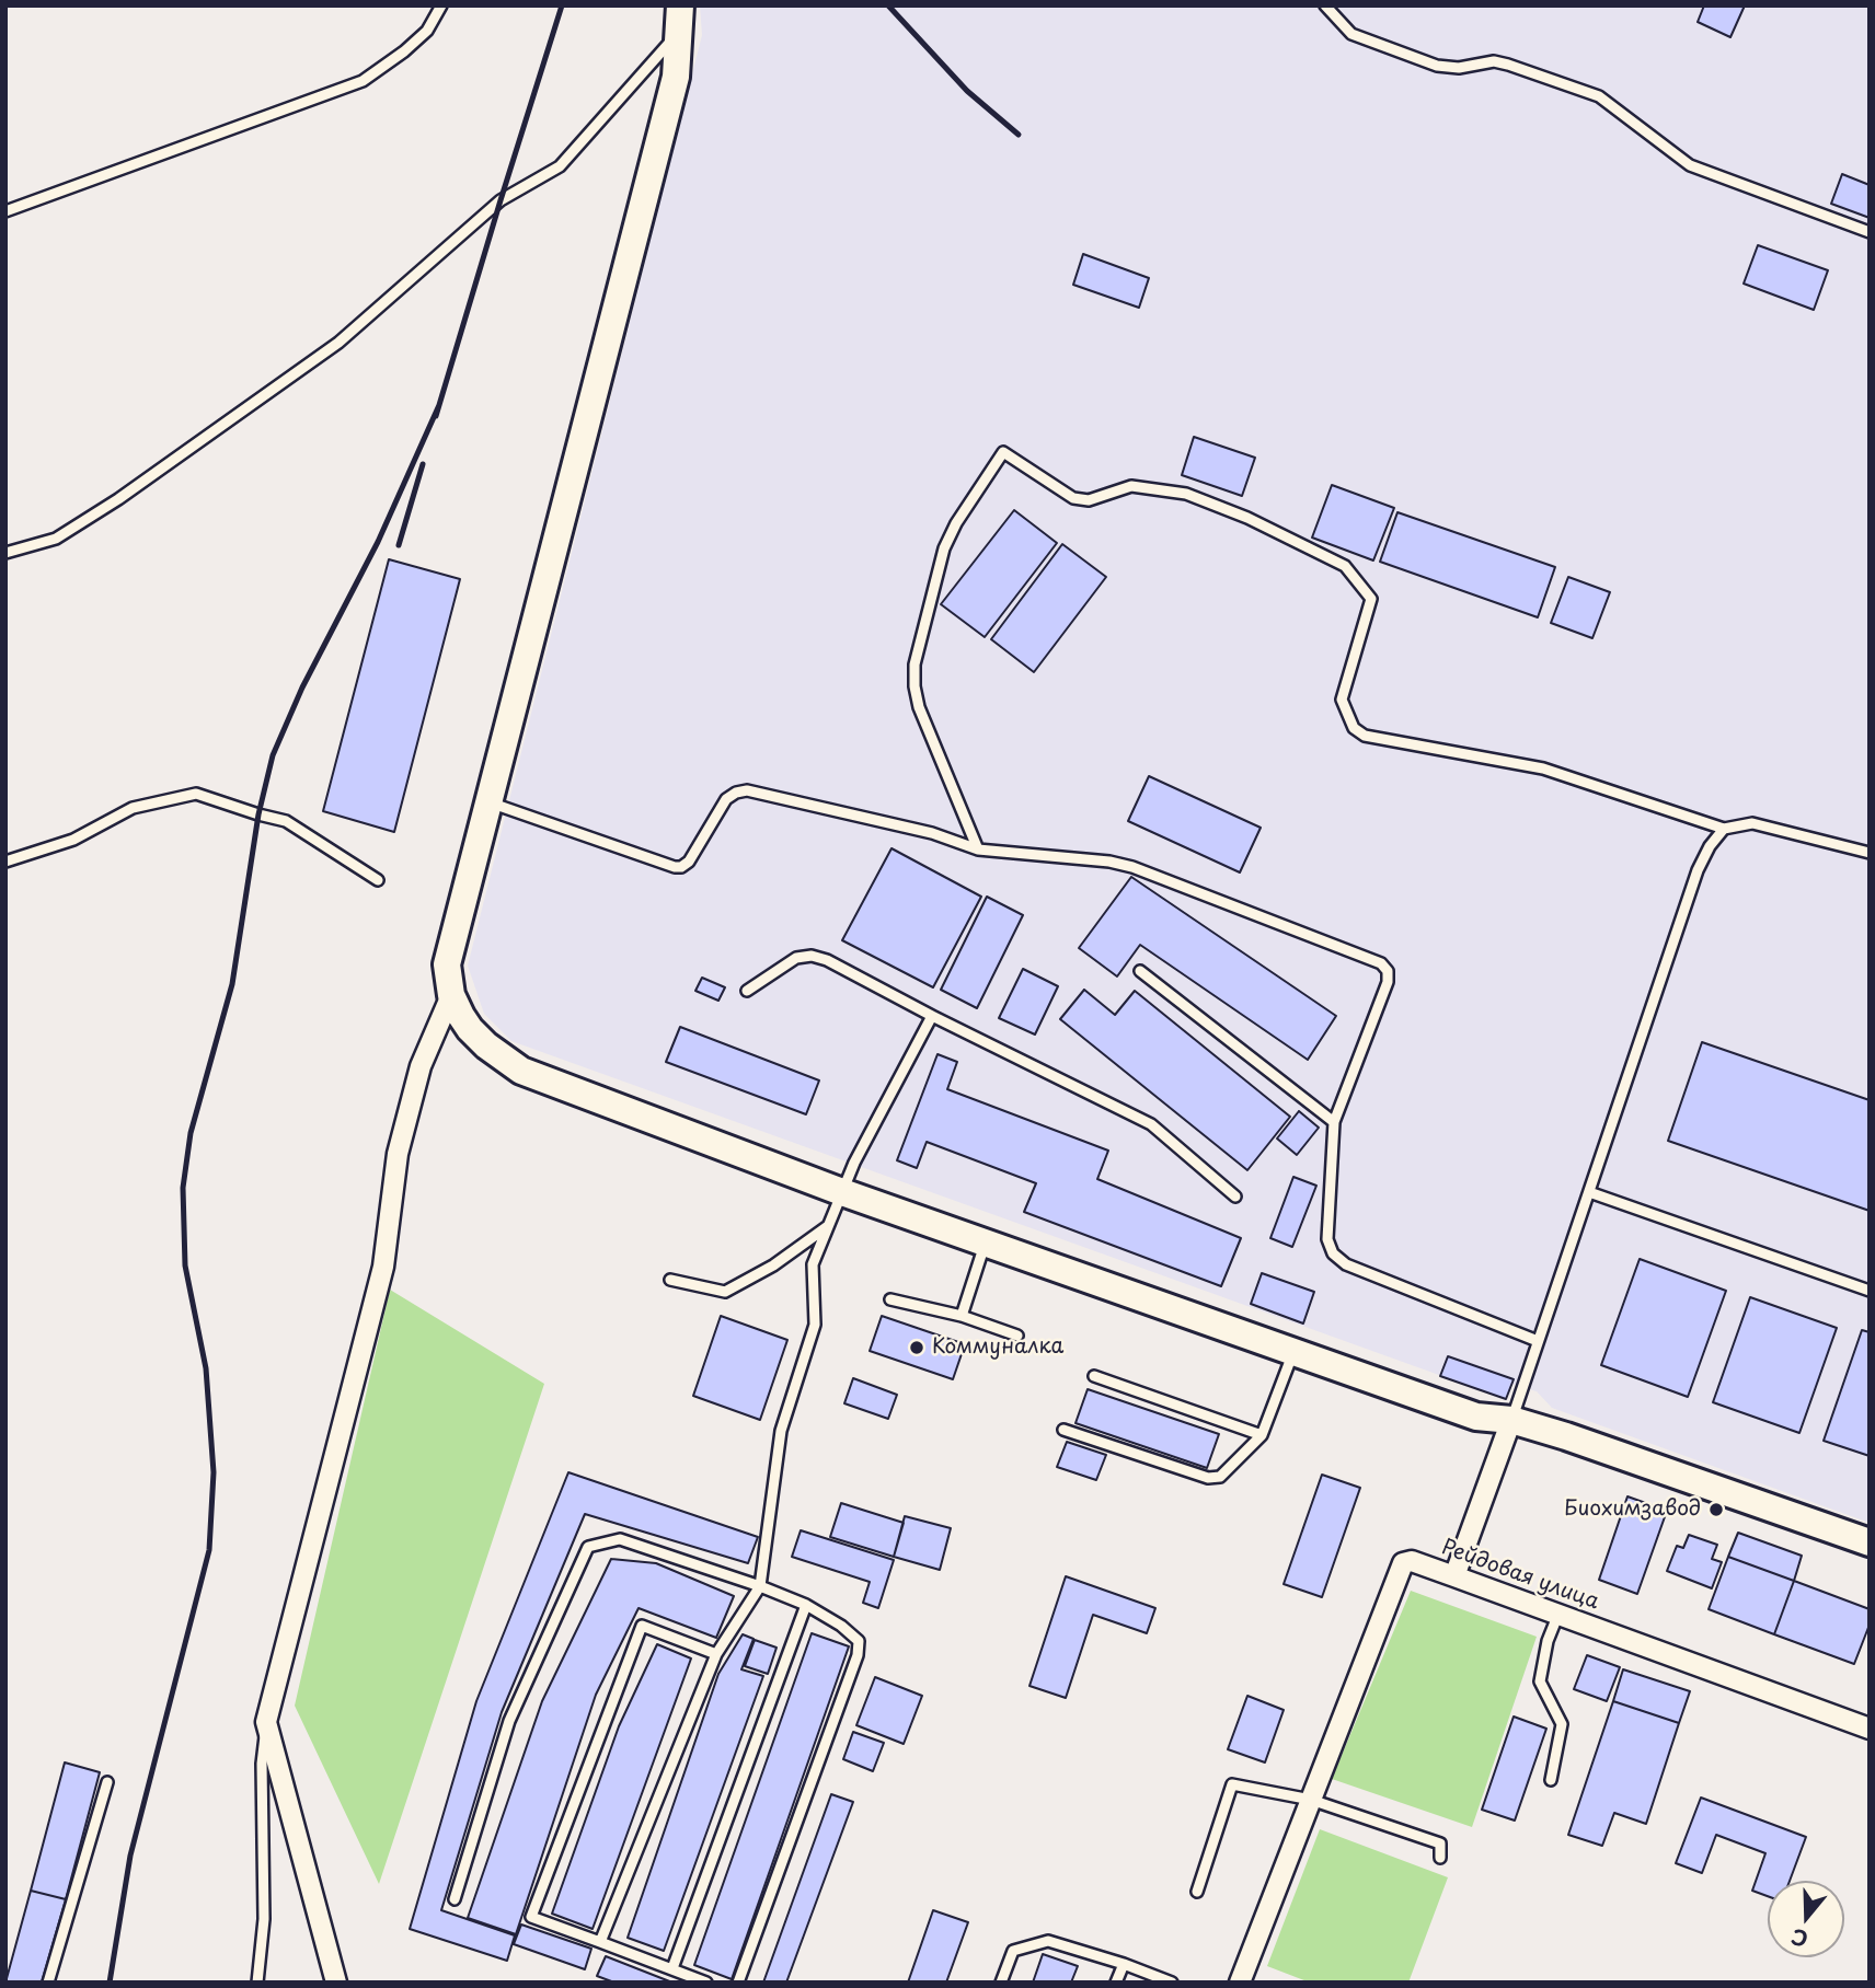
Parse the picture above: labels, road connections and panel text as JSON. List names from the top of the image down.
{
  "streets": {
    "street": ["Рейдовая улица"]
  },
  "places": ["Коммуналка", "Биохимзавод"],
  "north": "bottom"
}
